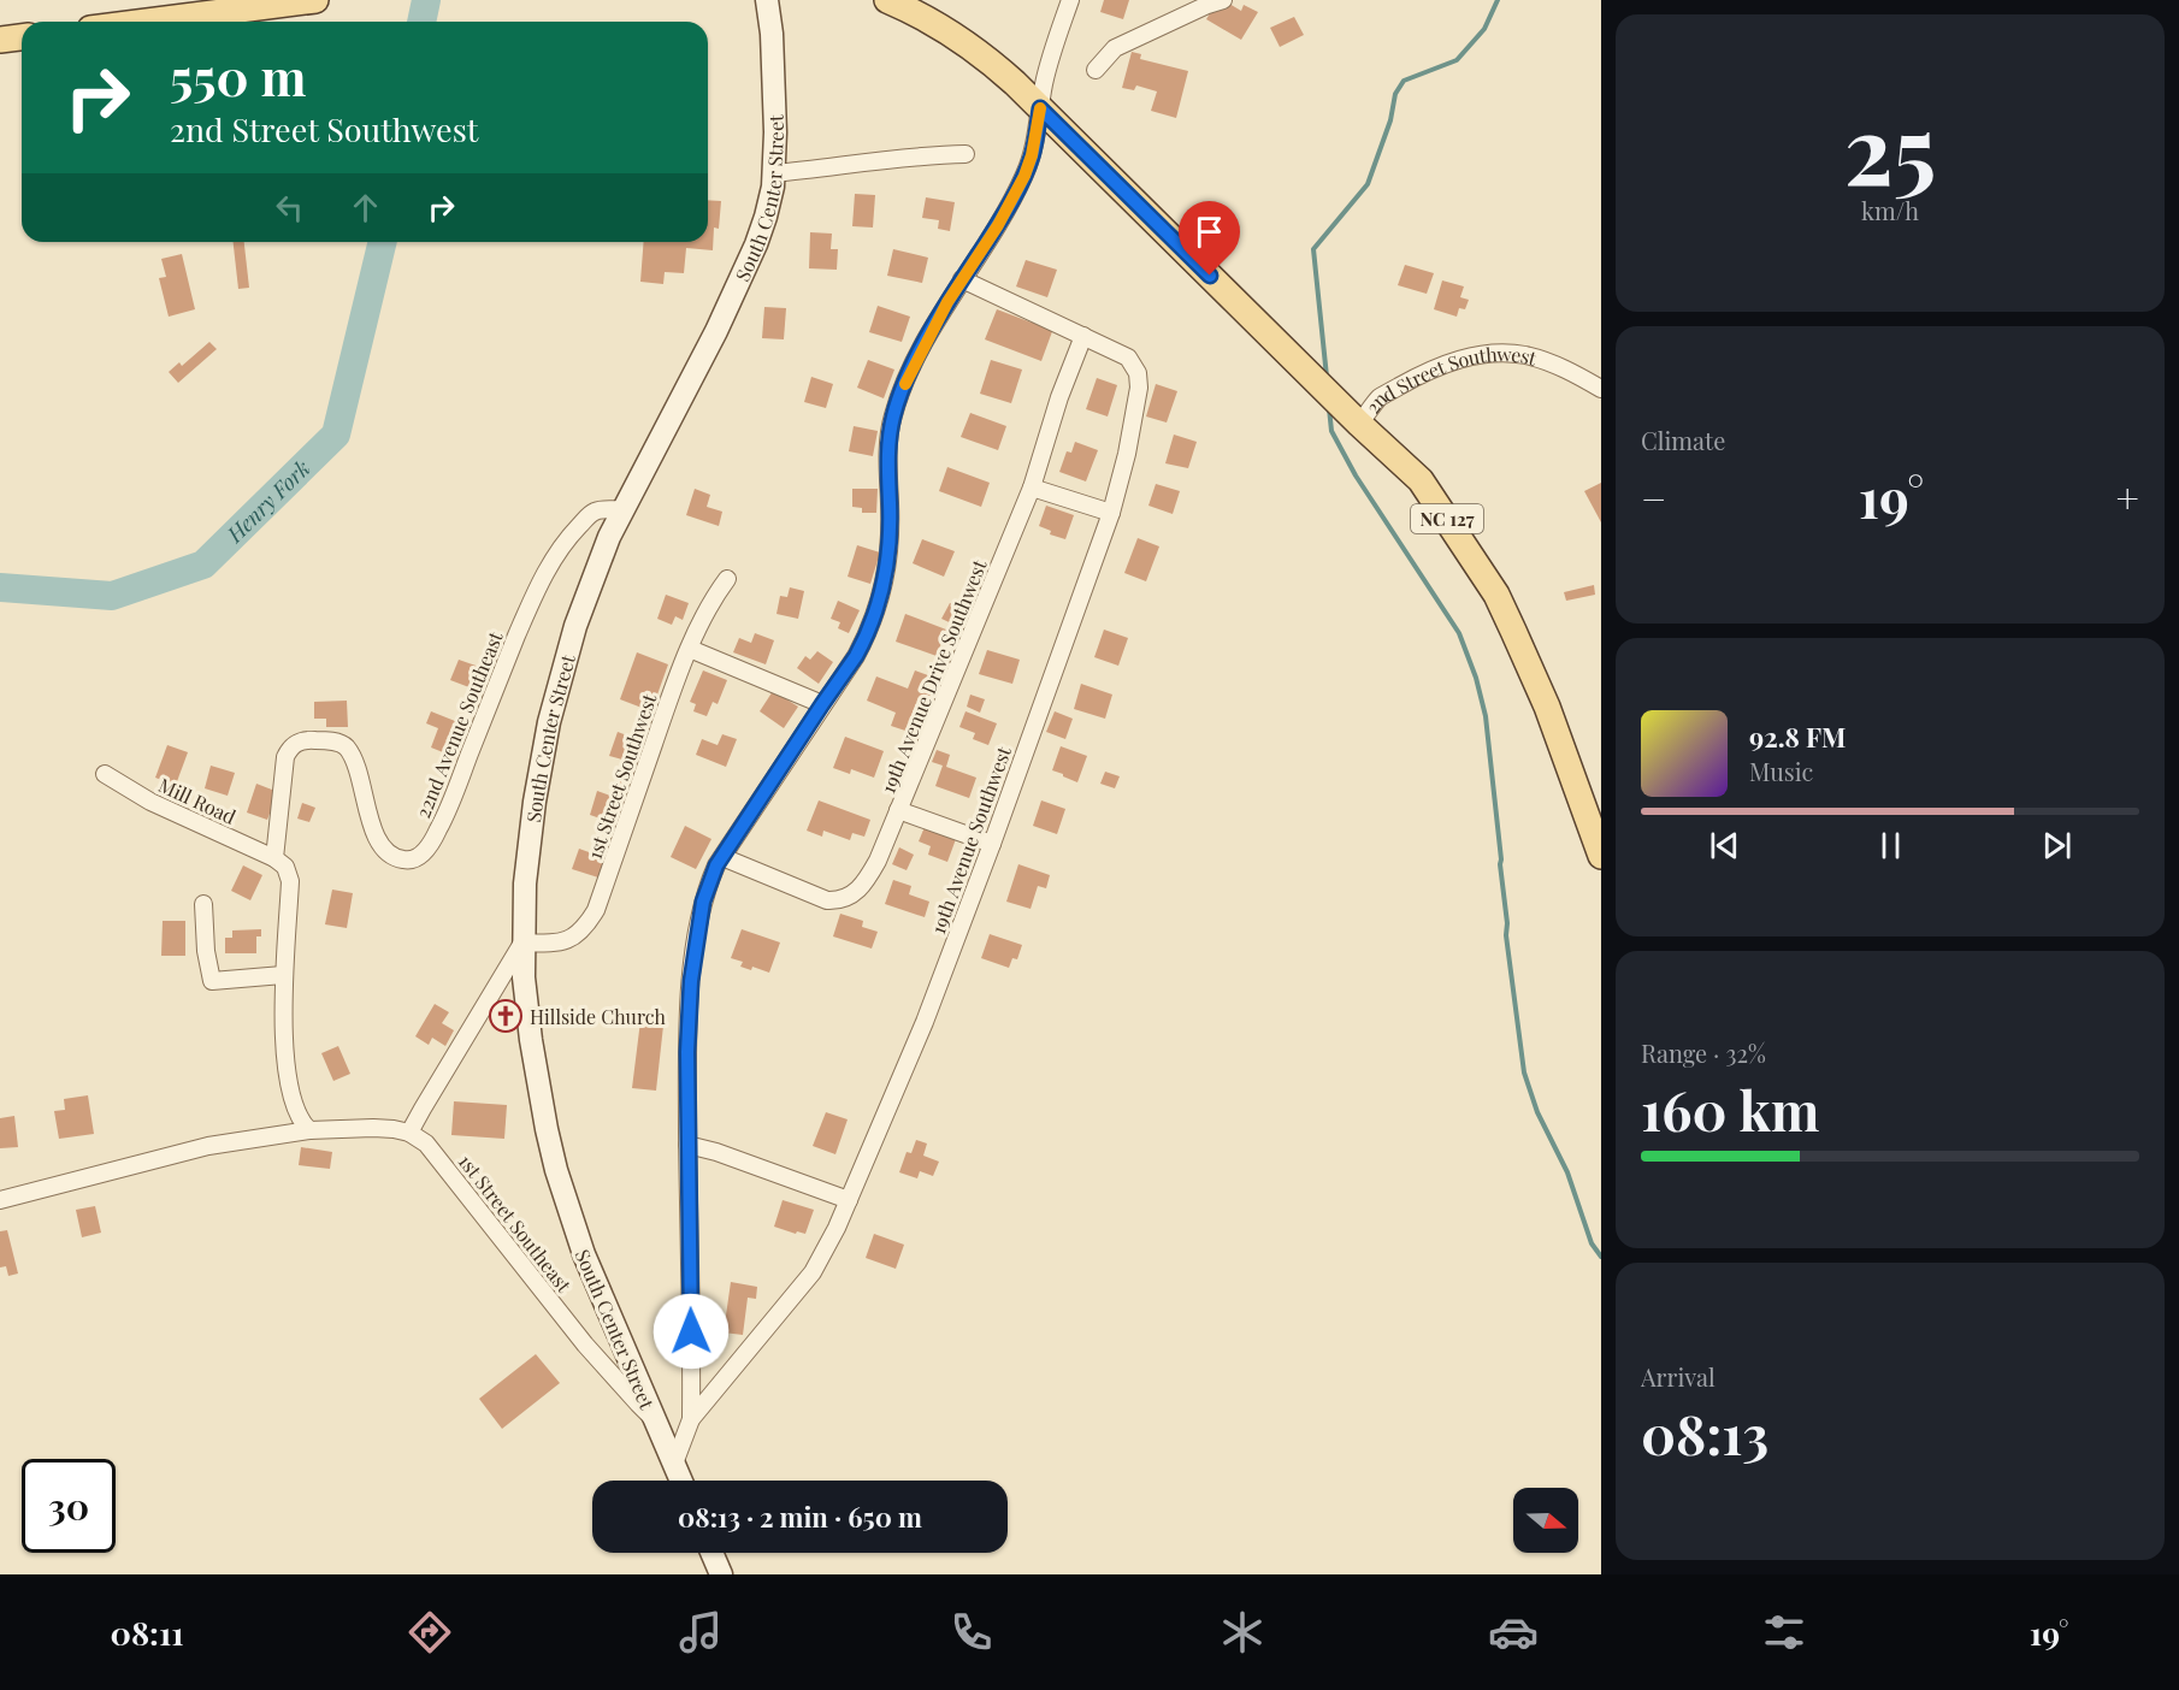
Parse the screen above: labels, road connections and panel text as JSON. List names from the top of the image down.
{
  "streets": {
    "main road": ["2nd Street Southwest", "NC 127"],
    "street": [
      "South Center Street",
      "19th Avenue Drive Southwest",
      "22nd Avenue Southeast",
      "1st Street Southwest",
      "Mill Road",
      "19th Avenue Southwest",
      "1st Street Southeast"
    ]
  },
  "crossings": [
    ["South Center Street", "22nd Avenue Southeast"],
    ["South Center Street", "1st Street Southwest"],
    ["South Center Street", "19th Avenue Southwest"],
    ["South Center Street", "1st Street Southeast"],
    ["2nd Street Southwest", "NC 127"],
    ["19th Avenue Drive Southwest", "19th Avenue Southwest"],
    ["22nd Avenue Southeast", "Mill Road"]
  ],
  "water": ["Henry Fork"],
  "places": {
    "church": ["Hillside Church"]
  },
  "north": "right",
  "page": {
    "tile": [
      ["25", "km/h"],
      "Climate",
      ["Range · 32%", "160 km"],
      ["Arrival", "08:13"]
    ],
    "turn": ["550 m", "2nd Street Southwest"],
    "heat": ["−", "19°", "+"],
    "song": ["92.8 FM", "Music"],
    "limit": "30",
    "trip": "08:13 · 2 min · 650 m",
    "tabs": ["08:11", "19°"]
  }
}
